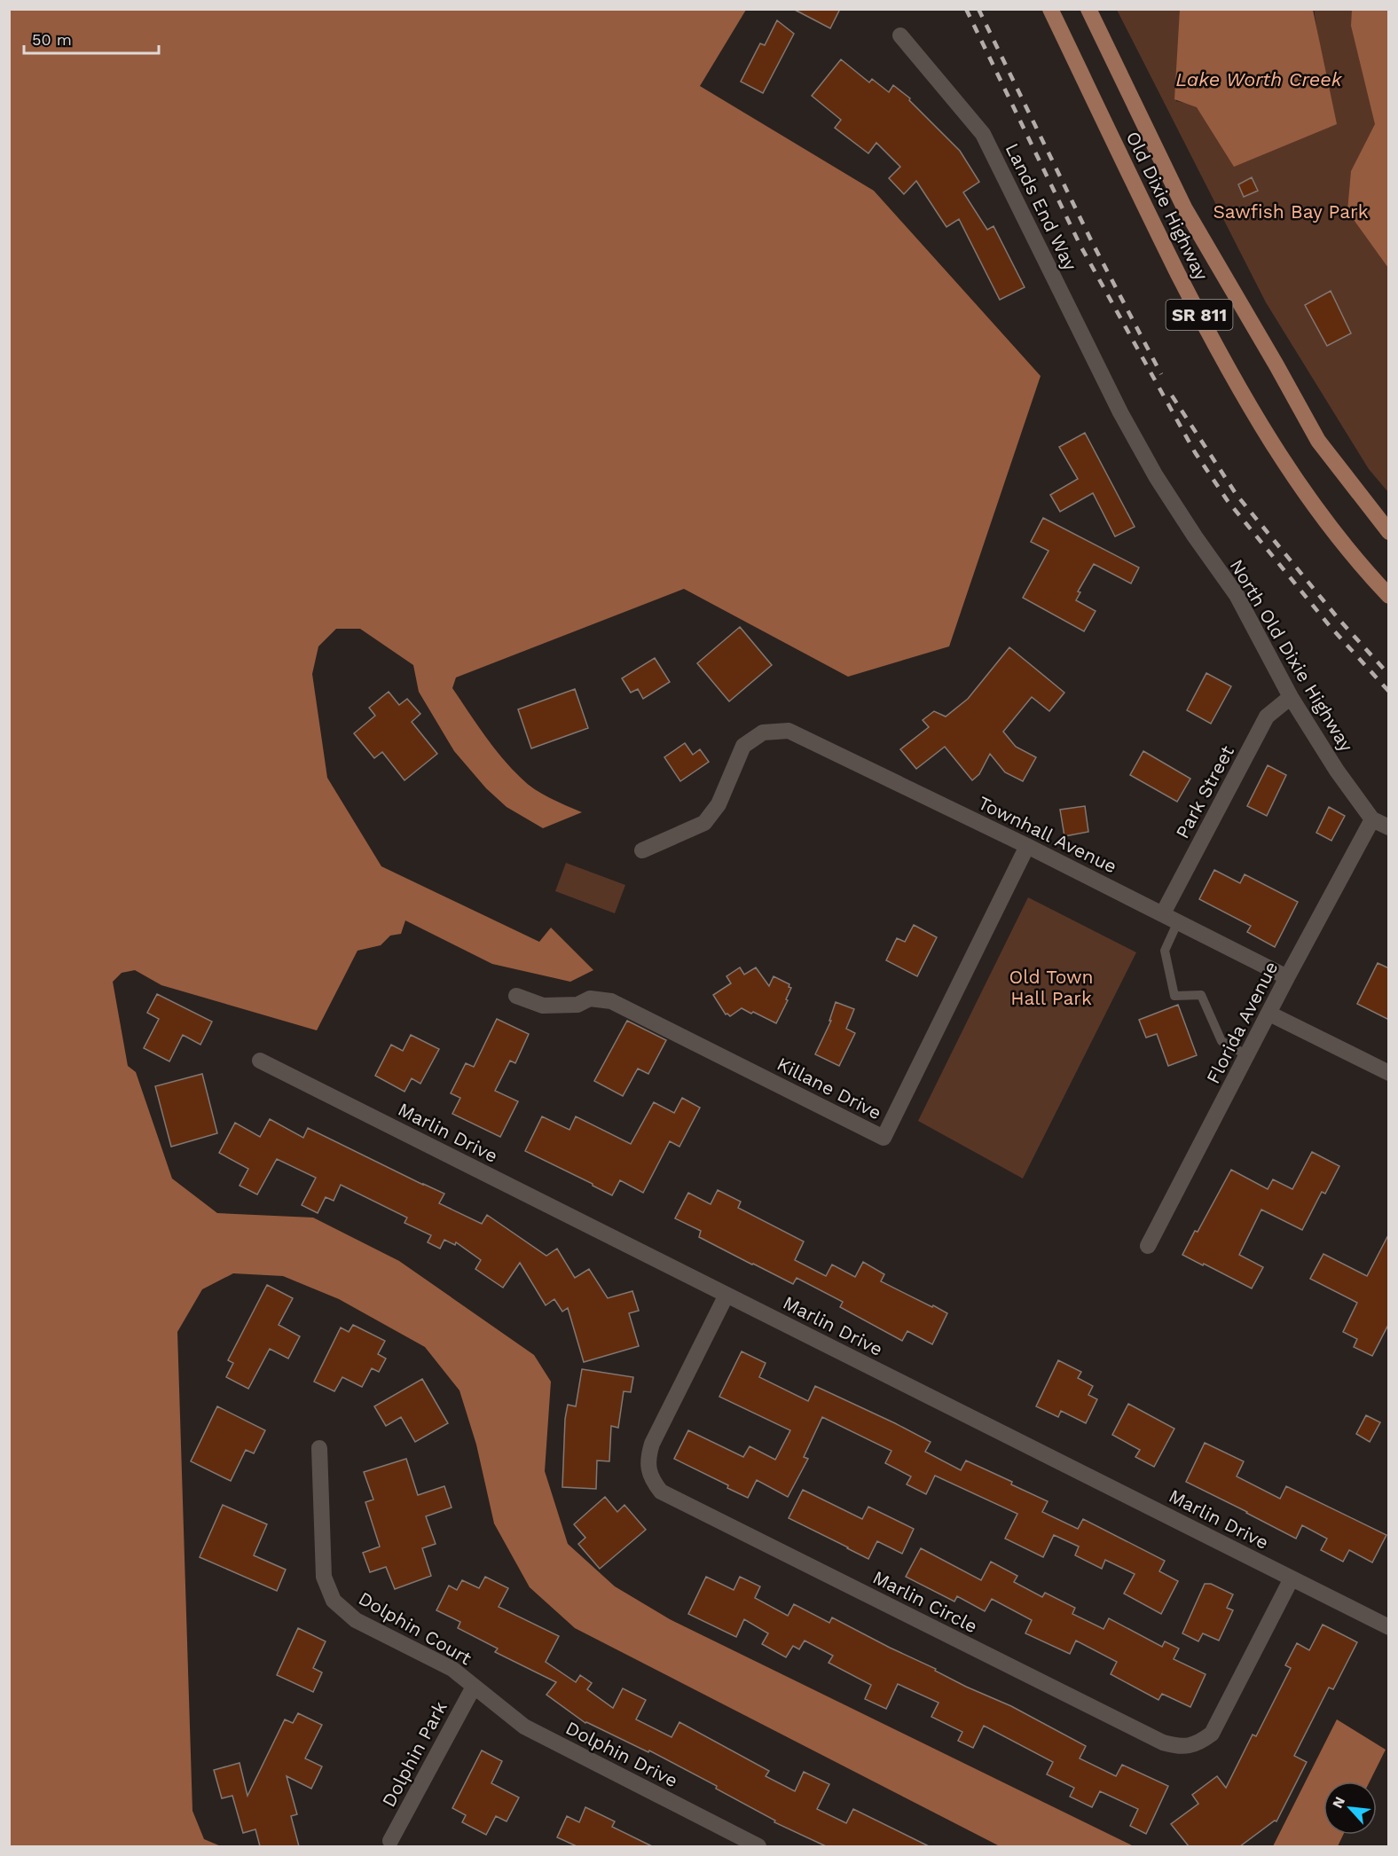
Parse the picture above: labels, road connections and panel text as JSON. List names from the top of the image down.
{
  "streets": {
    "main road": ["Old Dixie Highway", "SR 811"],
    "street": [
      "Lands End Way",
      "North Old Dixie Highway",
      "Park Street",
      "Townhall Avenue",
      "Florida Avenue",
      "Killane Drive",
      "Marlin Drive",
      "Marlin Circle",
      "Dolphin Court",
      "Dolphin Park",
      "Dolphin Drive"
    ]
  },
  "crossings": [
    ["Lands End Way", "North Old Dixie Highway"],
    ["North Old Dixie Highway", "Park Street"],
    ["North Old Dixie Highway", "Florida Avenue"],
    ["Park Street", "Townhall Avenue"],
    ["Townhall Avenue", "Florida Avenue"],
    ["Townhall Avenue", "Killane Drive"],
    ["Marlin Drive", "Marlin Circle"],
    ["Dolphin Court", "Dolphin Park"],
    ["Dolphin Court", "Dolphin Drive"],
    ["Dolphin Park", "Dolphin Drive"]
  ],
  "water": ["Lake Worth Creek"],
  "parks": ["Sawfish Bay Park", "Old Town Hall Park"],
  "scale_bar": "50 m",
  "north": "top left"
}
